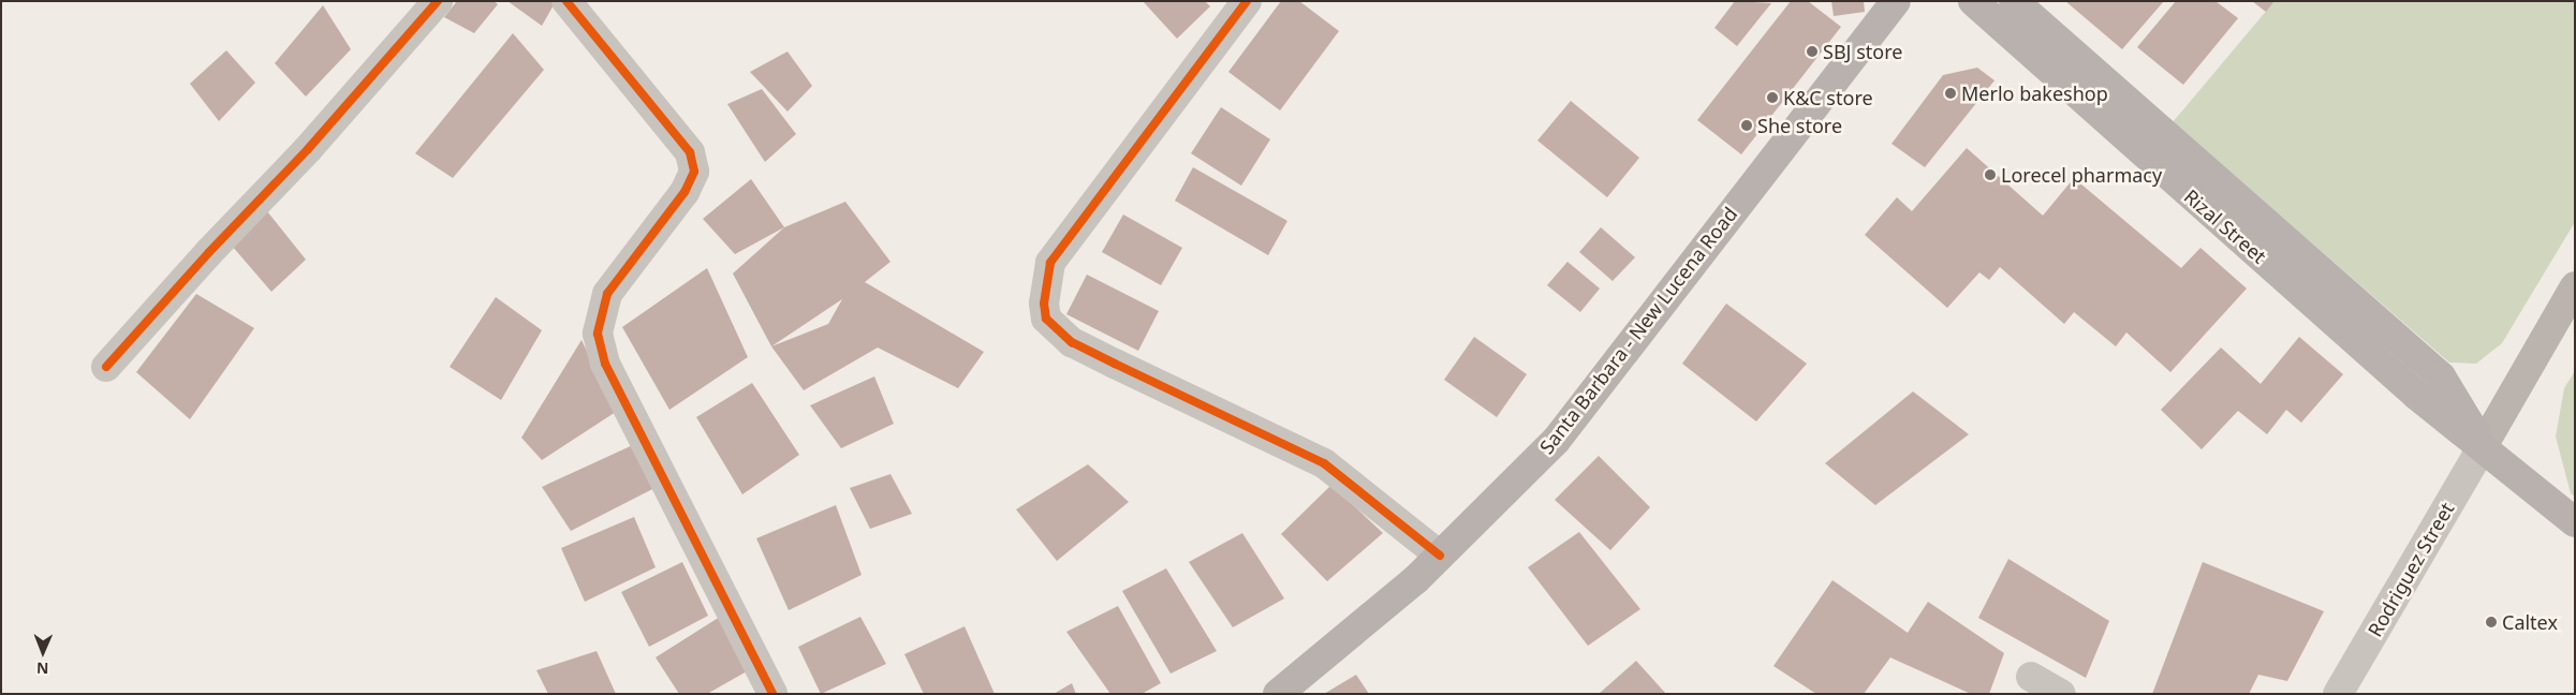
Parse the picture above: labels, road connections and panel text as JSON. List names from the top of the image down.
{
  "streets": {
    "main road": ["Rizal Street", "Santa Barbara - New Lucena Road"],
    "street": ["Rodriguez Street"]
  },
  "crossings": [
    ["Rizal Street", "Rodriguez Street"]
  ],
  "places": [
    "SBJ store",
    "Merlo bakeshop",
    "K&C store",
    "She store",
    "Lorecel pharmacy",
    "Caltex"
  ],
  "north": "bottom"
}
